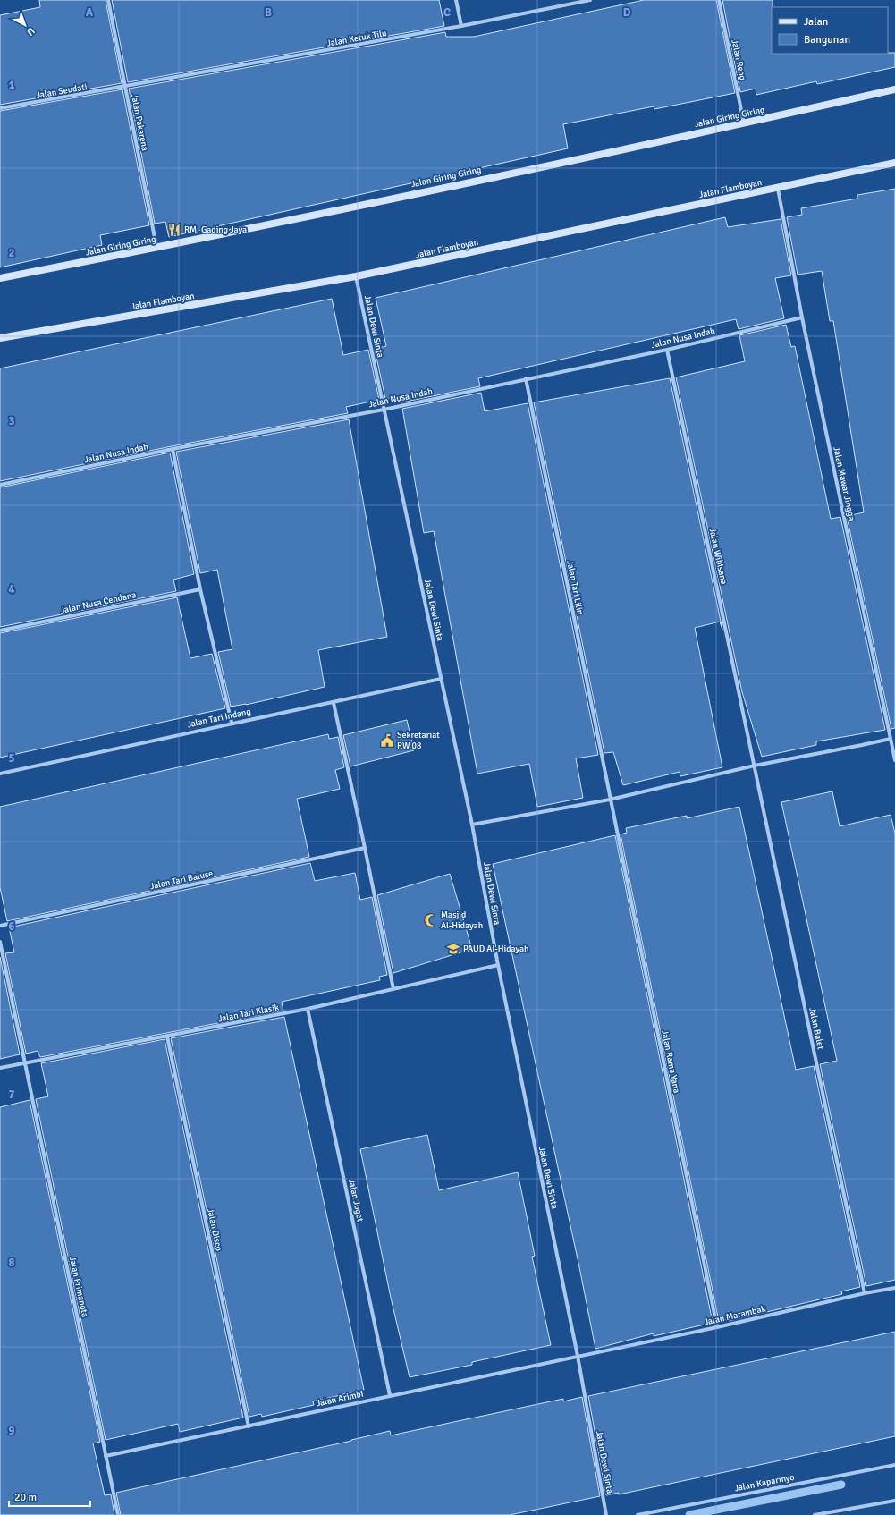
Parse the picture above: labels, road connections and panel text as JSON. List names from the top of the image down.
{
  "streets": {
    "street": [
      "Jalan Ketuk Tilu",
      "Jalan Reog",
      "Jalan Seudati",
      "Jalan Giring Giring",
      "Jalan Pakarena",
      "Jalan Flamboyan",
      "Jalan Dewi Sinta",
      "Jalan Nusa Indah",
      "Jalan Mawar Jingga",
      "Jalan Wibisana",
      "Jalan Tari Lilin",
      "Jalan Nusa Cendana",
      "Jalan Tari Indang",
      "Jalan Tari Baluse",
      "Jalan Tari Klasik",
      "Jalan Balet",
      "Jalan Rama Yana",
      "Jalan Joget",
      "Jalan Disco",
      "Jalan Primanota",
      "Jalan Marambak",
      "Jalan Arimbi",
      "Jalan Kaparinyo"
    ]
  },
  "crossings": [
    ["Jalan Ketuk Tilu", "Jalan Seudati"],
    ["Jalan Ketuk Tilu", "Jalan Pakarena"],
    ["Jalan Reog", "Jalan Giring Giring"],
    ["Jalan Seudati", "Jalan Pakarena"],
    ["Jalan Giring Giring", "Jalan Pakarena"],
    ["Jalan Flamboyan", "Jalan Dewi Sinta"],
    ["Jalan Flamboyan", "Jalan Mawar Jingga"],
    ["Jalan Dewi Sinta", "Jalan Nusa Indah"],
    ["Jalan Dewi Sinta", "Jalan Tari Indang"],
    ["Jalan Dewi Sinta", "Jalan Tari Klasik"],
    ["Jalan Dewi Sinta", "Jalan Marambak"],
    ["Jalan Dewi Sinta", "Jalan Arimbi"],
    ["Jalan Nusa Indah", "Jalan Mawar Jingga"],
    ["Jalan Nusa Indah", "Jalan Wibisana"],
    ["Jalan Nusa Indah", "Jalan Tari Lilin"],
    ["Jalan Wibisana", "Jalan Balet"],
    ["Jalan Tari Lilin", "Jalan Rama Yana"],
    ["Jalan Tari Klasik", "Jalan Joget"],
    ["Jalan Tari Klasik", "Jalan Disco"],
    ["Jalan Tari Klasik", "Jalan Primanota"],
    ["Jalan Balet", "Jalan Marambak"],
    ["Jalan Rama Yana", "Jalan Marambak"],
    ["Jalan Joget", "Jalan Arimbi"],
    ["Jalan Disco", "Jalan Arimbi"],
    ["Jalan Primanota", "Jalan Arimbi"],
    ["Jalan Marambak", "Jalan Arimbi"]
  ],
  "places": {
    "restaurant": ["RM. Gading Jaya"],
    "public building": ["Sekretariat RW 08"],
    "mosque": ["Masjid Al-Hidayah"],
    "school or university": ["PAUD Al-Hidayah"]
  },
  "legend": ["Jalan", "Bangunan"],
  "scale_bar": "20 m",
  "north": "bottom right",
  "grid": {
    "columns": [
      "A",
      "B",
      "C",
      "D"
    ],
    "rows": [
      "1",
      "2",
      "3",
      "4",
      "5",
      "6",
      "7",
      "8",
      "9"
    ]
  }
}
